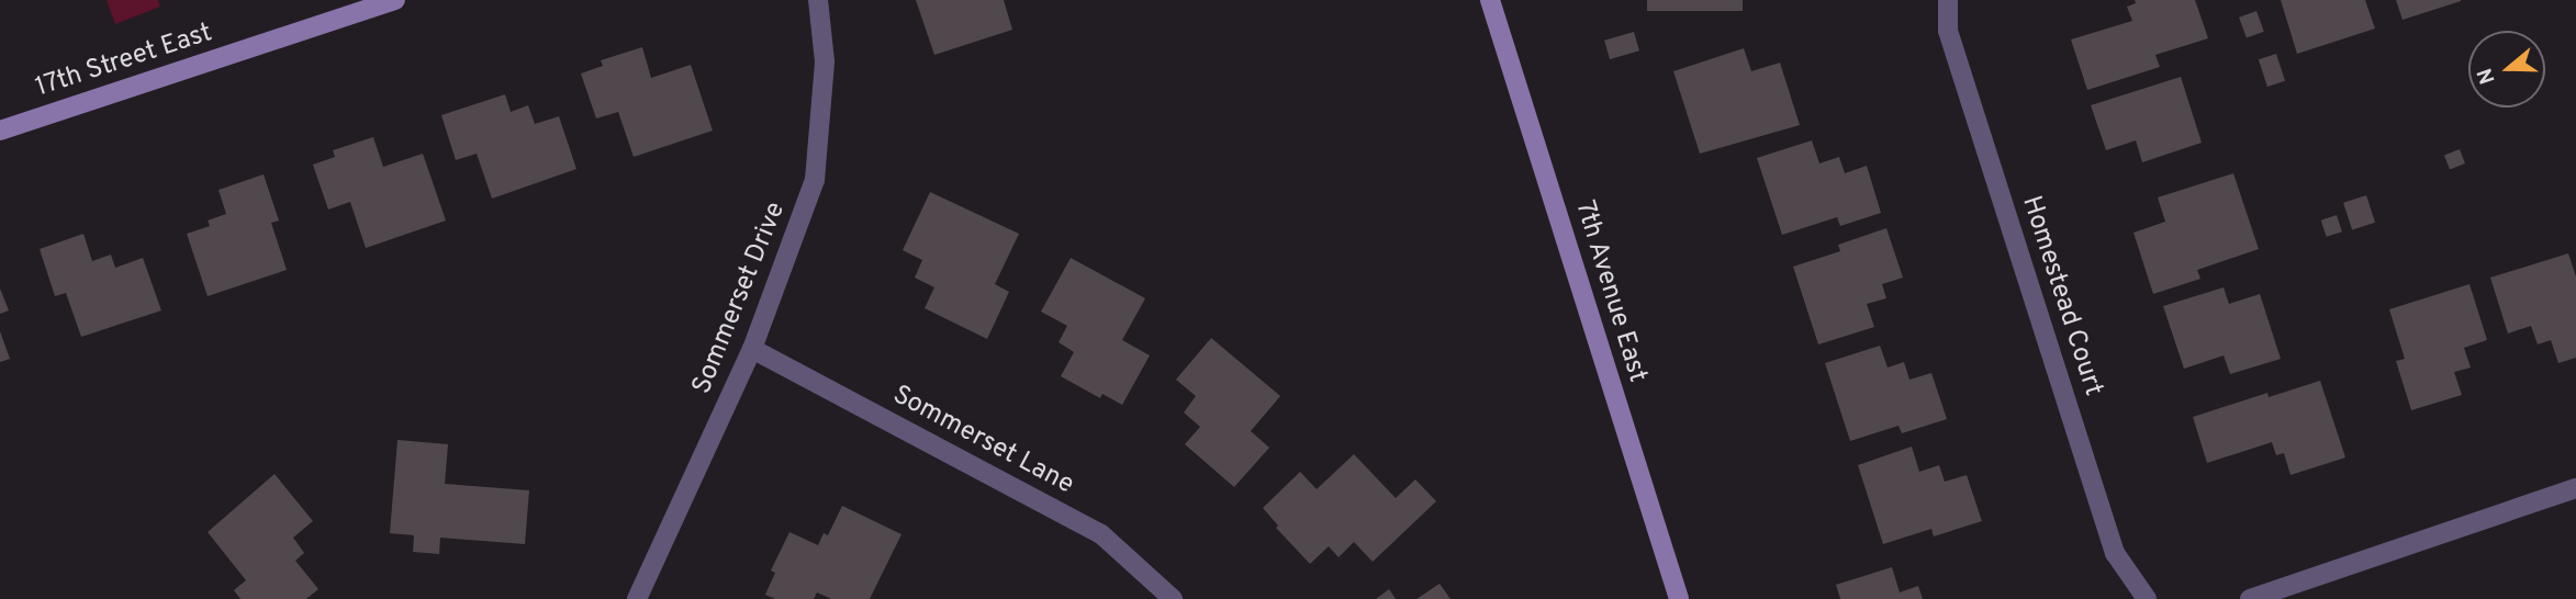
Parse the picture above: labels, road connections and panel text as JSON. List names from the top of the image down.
{
  "streets": {
    "street": [
      "17th Street East",
      "7th Avenue East",
      "Homestead Court",
      "Sommerset Drive",
      "Sommerset Lane"
    ]
  },
  "crossings": [
    ["Sommerset Drive", "Sommerset Lane"]
  ],
  "north": "left"
}
